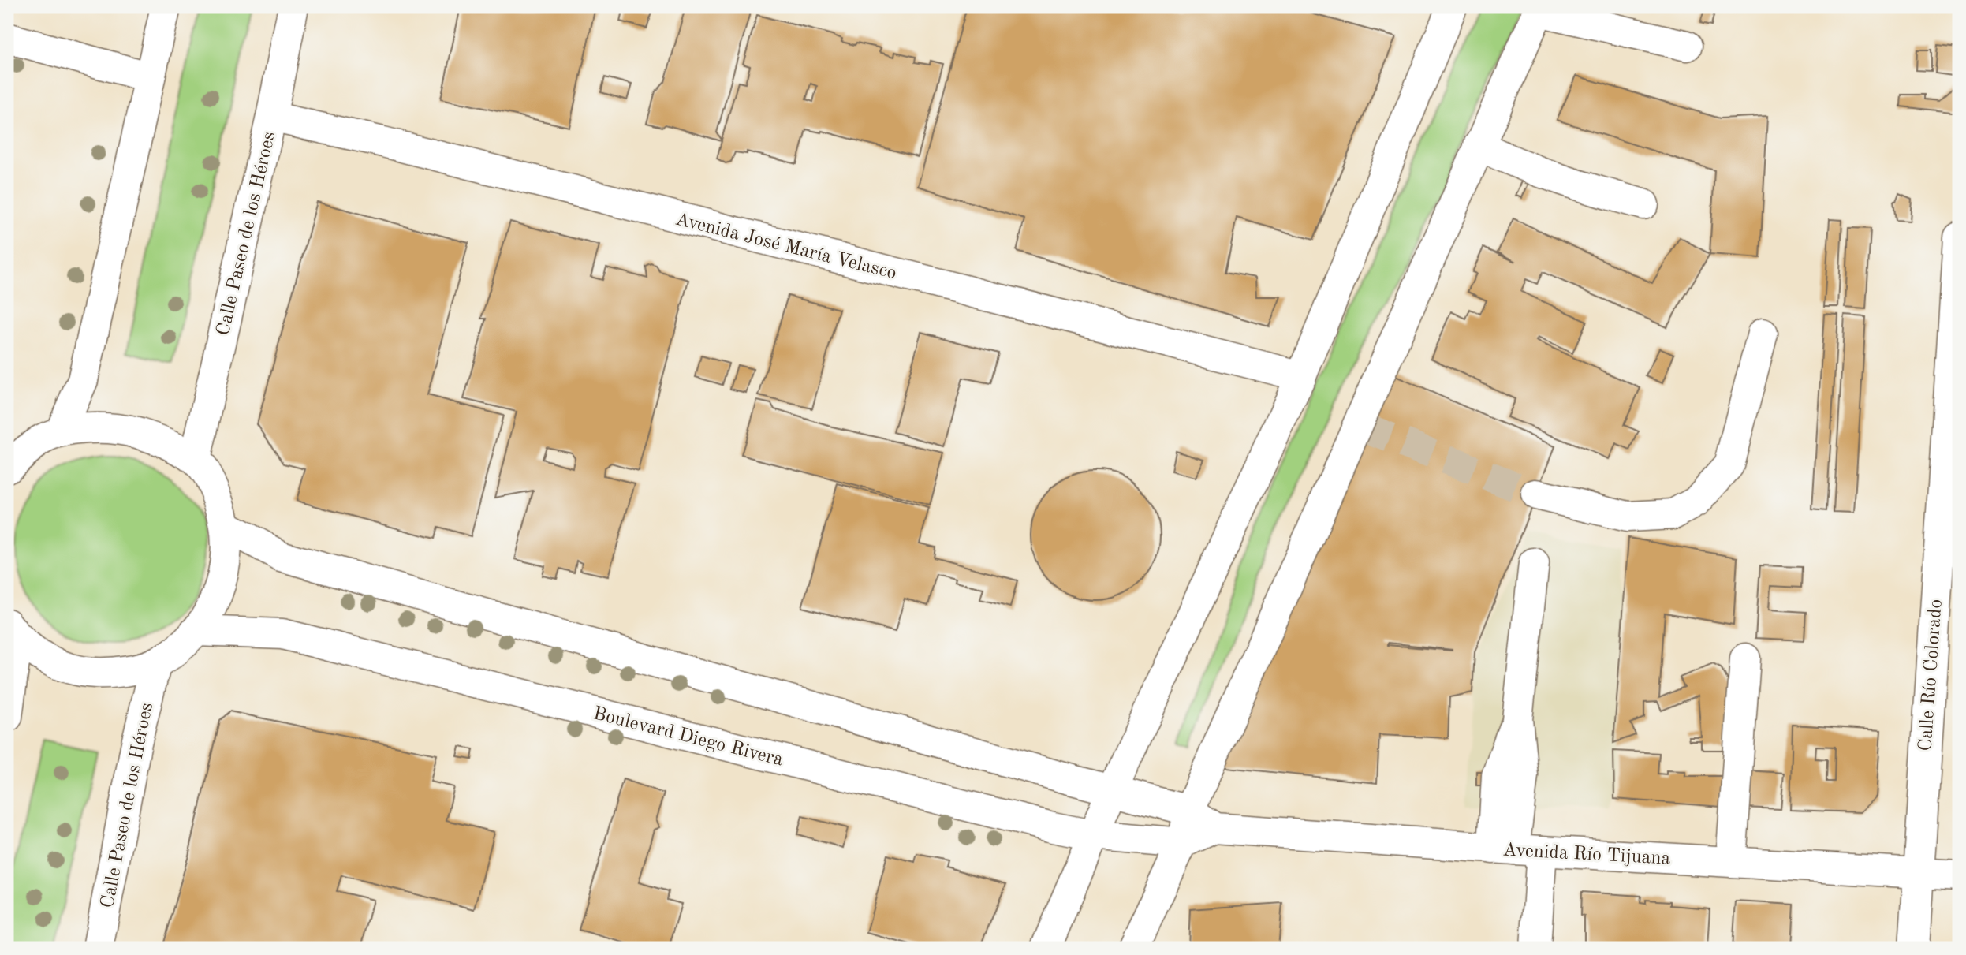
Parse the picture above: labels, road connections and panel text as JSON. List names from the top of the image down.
{
  "streets": {
    "street": [
      "Calle Paseo de los Héroes",
      "Avenida José María Velasco",
      "Calle Río Colorado",
      "Boulevard Diego Rivera",
      "Avenida Río Tijuana"
    ]
  },
  "crossings": [
    ["Calle Paseo de los Héroes", "Avenida José María Velasco"],
    ["Calle Río Colorado", "Avenida Río Tijuana"],
    ["Boulevard Diego Rivera", "Avenida Río Tijuana"]
  ]
}
